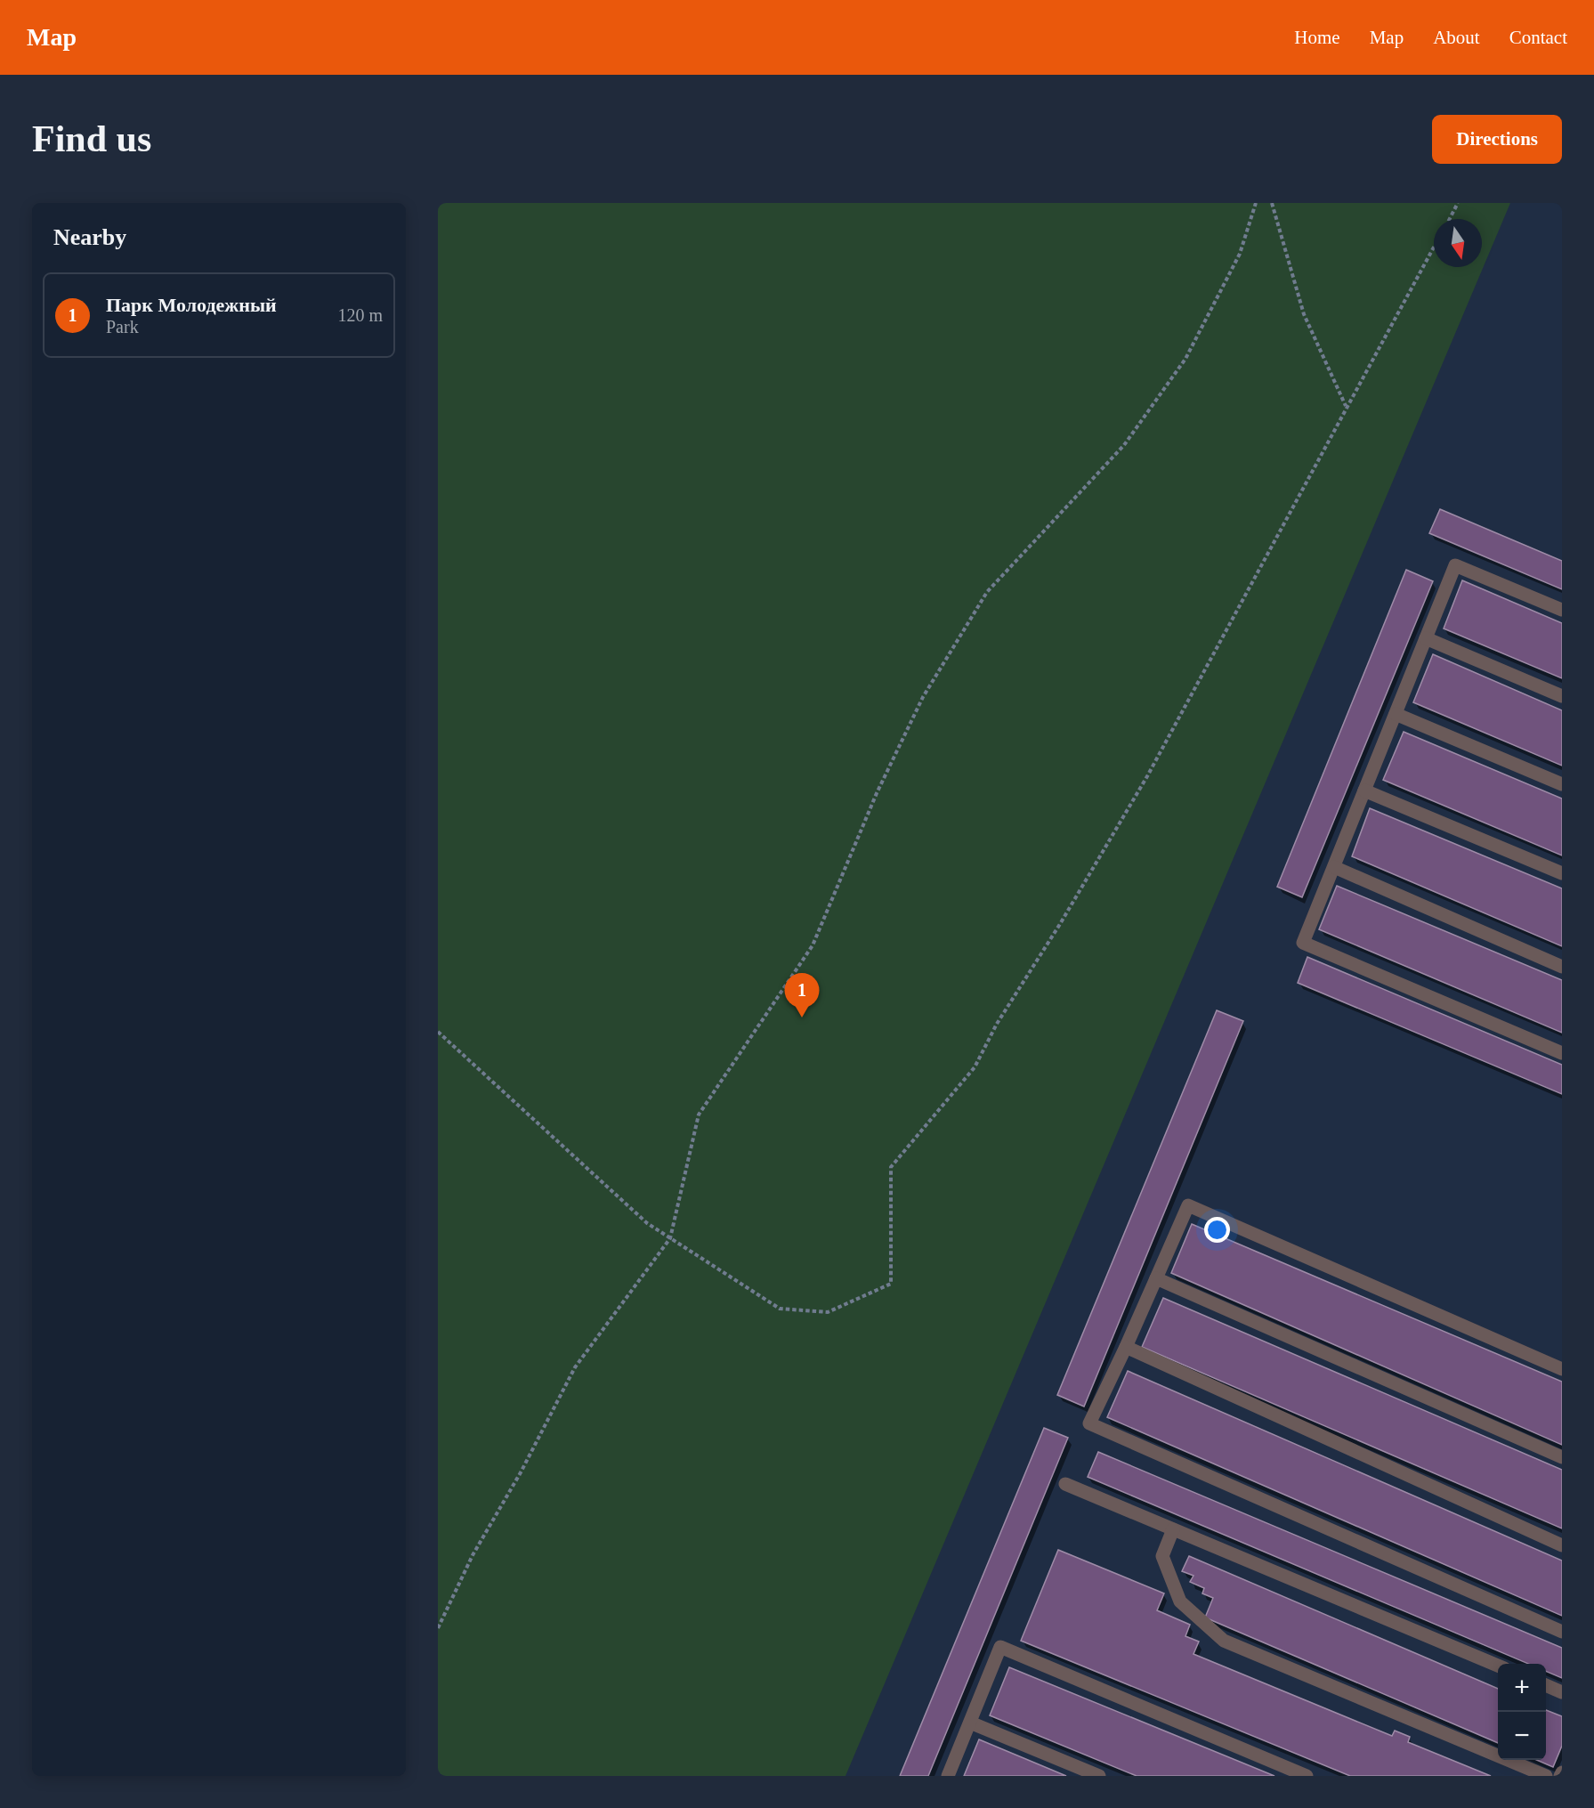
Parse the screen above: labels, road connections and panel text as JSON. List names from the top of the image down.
{
  "north": "bottom",
  "page": {
    "header": "Map",
    "nav": [
      "Home",
      "Map",
      "About",
      "Contact"
    ],
    "buttons": "Directions",
    "title": "Find us",
    "heading": "Nearby",
    "list": [
      {
        "mark": "1",
        "name": "Парк Молодежный",
        "note": "Park",
        "value": "120 m"
      }
    ],
    "pins": "1",
    "map_buttons": ["+", "−"]
  }
}
